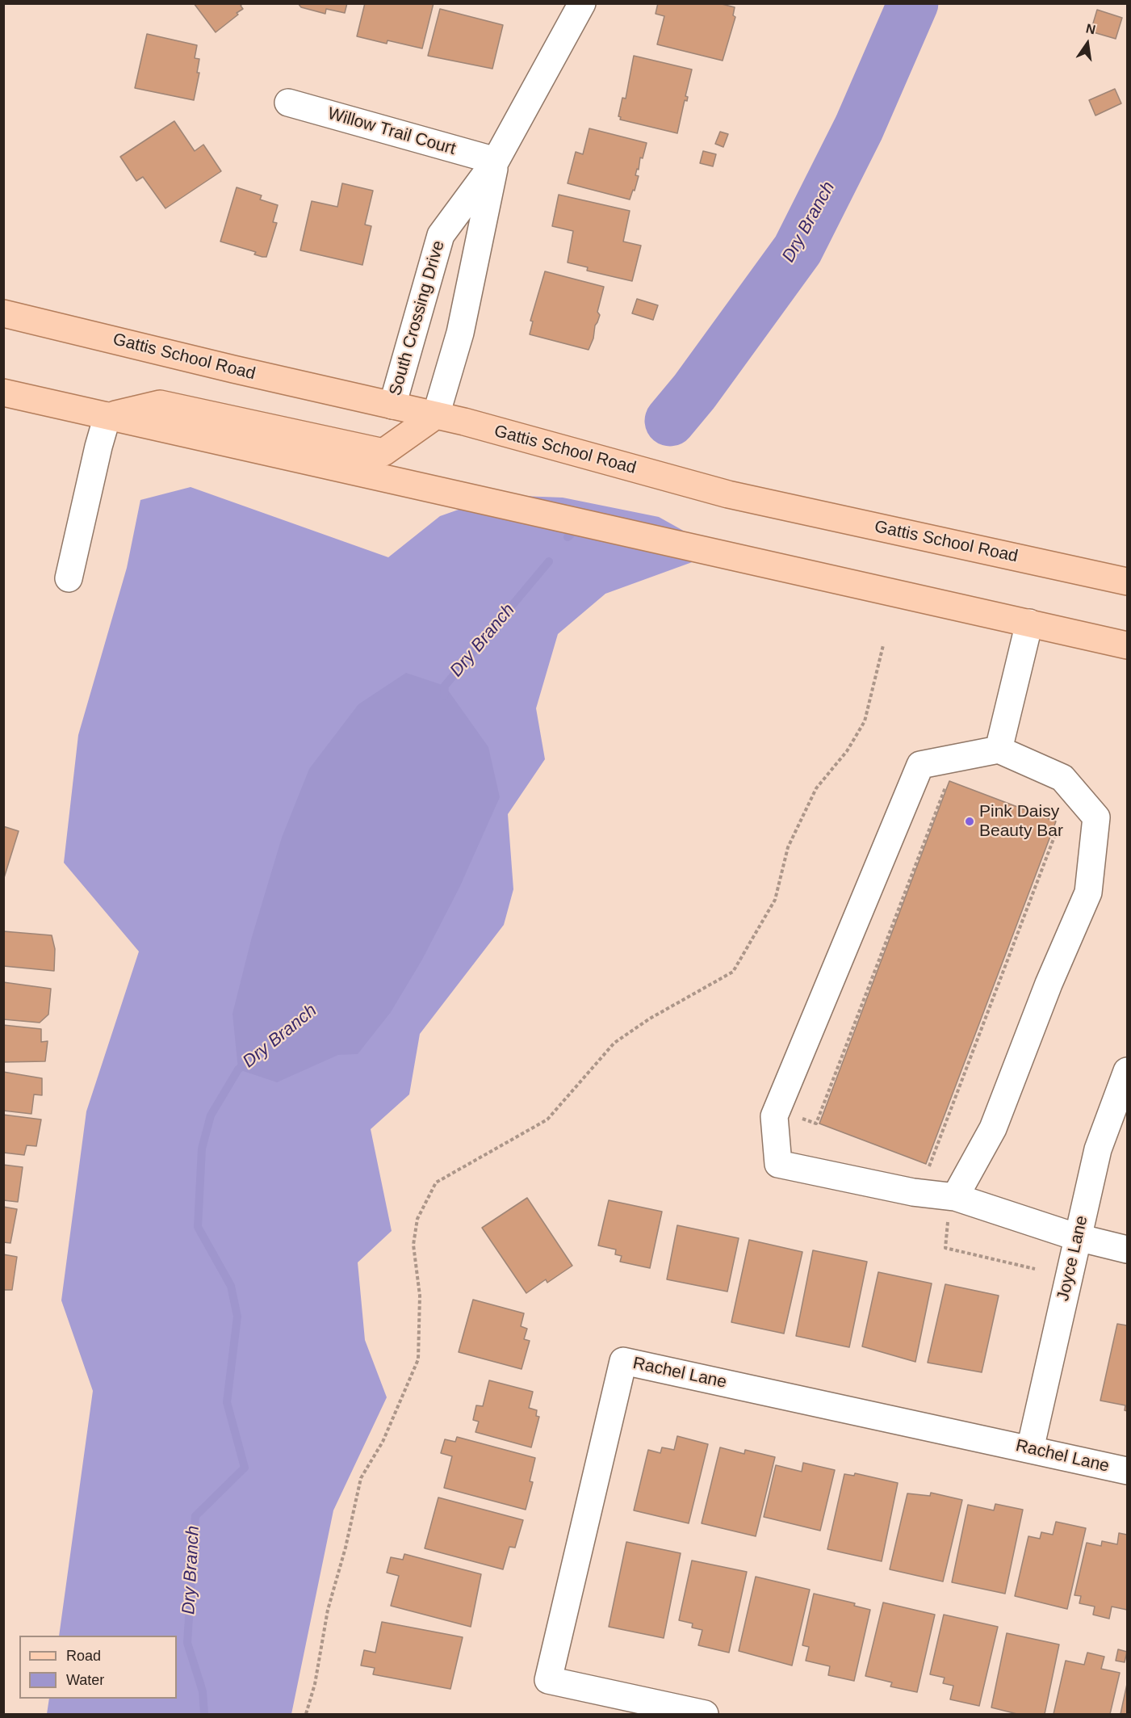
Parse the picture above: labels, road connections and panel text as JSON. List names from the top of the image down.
{
  "streets": {
    "main road": ["Gattis School Road"],
    "street": [
      "Willow Trail Court",
      "South Crossing Drive",
      "Joyce Lane",
      "Rachel Lane"
    ]
  },
  "crossings": [
    ["Willow Trail Court", "South Crossing Drive"],
    ["South Crossing Drive", "Gattis School Road"],
    ["Joyce Lane", "Rachel Lane"]
  ],
  "water": ["Dry Branch"],
  "places": ["Pink Daisy Beauty Bar"],
  "legend": ["Road", "Water"],
  "north": "top"
}
